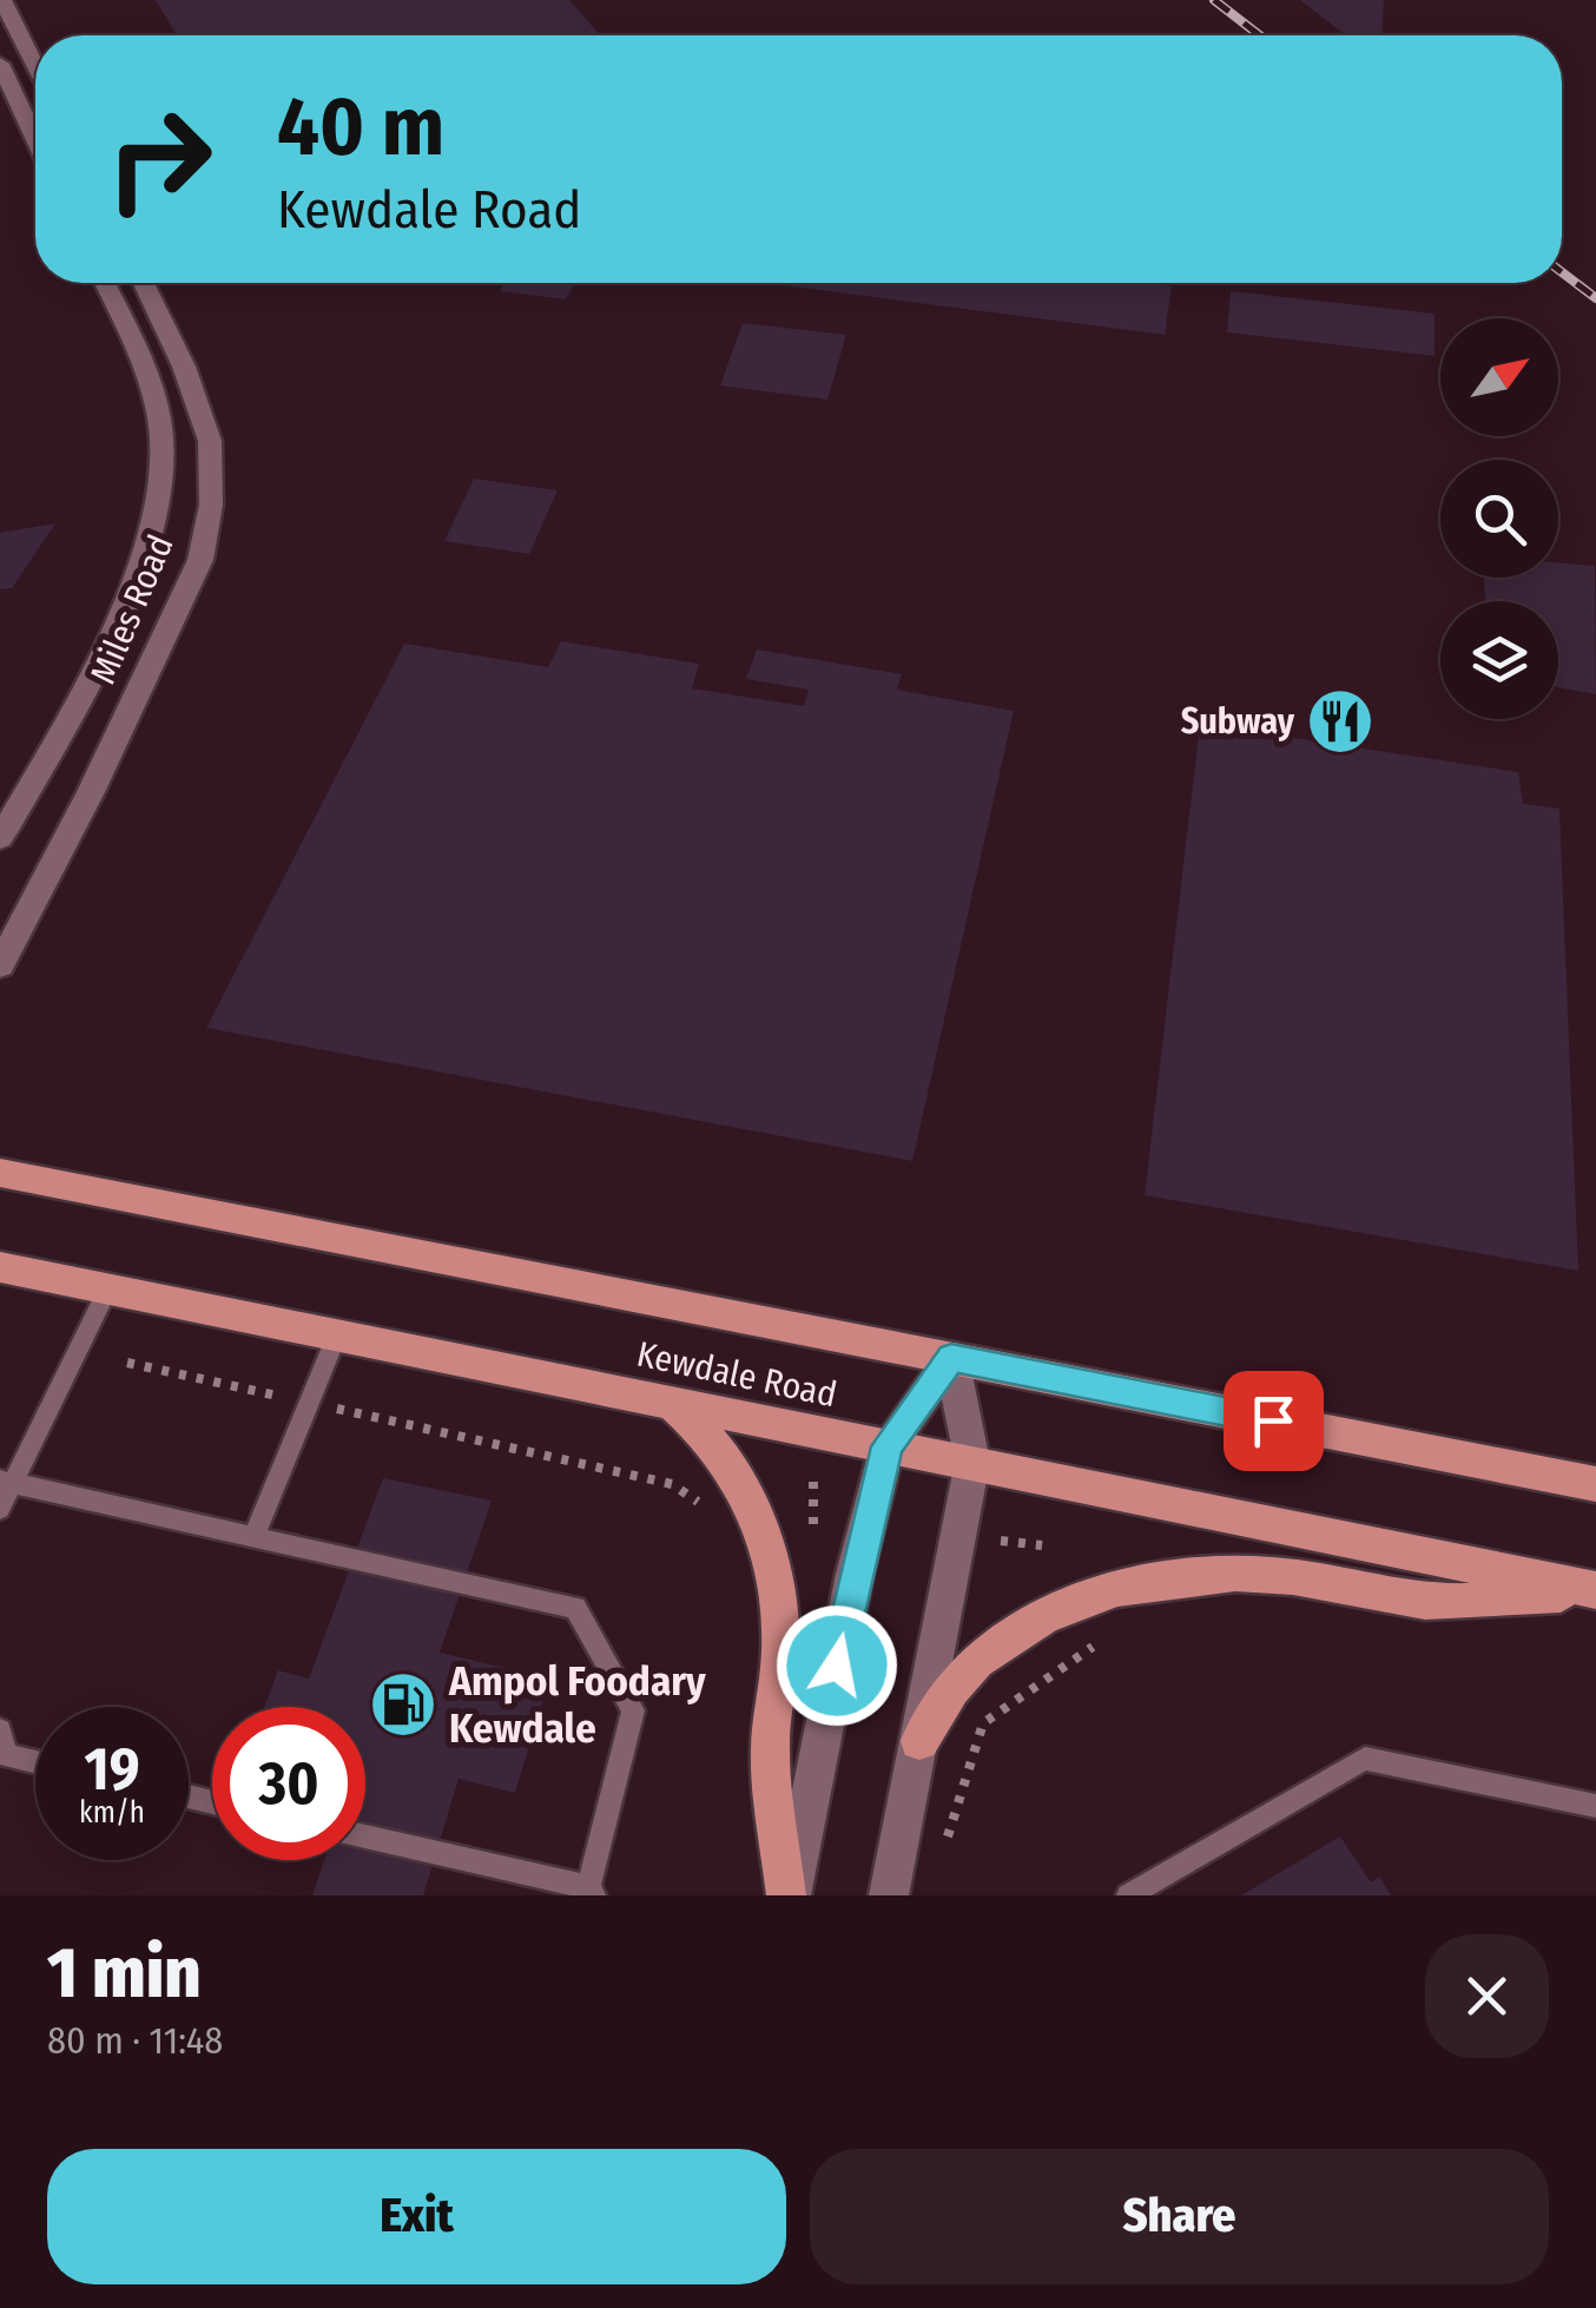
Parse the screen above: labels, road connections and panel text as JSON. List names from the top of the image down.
{
  "streets": {
    "main road": ["Kewdale Road"],
    "street": ["Miles Road"]
  },
  "places": {
    "restaurant": ["Subway"],
    "fuel station": ["Ampol Foodary Kewdale"]
  },
  "north": "top right",
  "page": {
    "turn": ["40 m", "Kewdale Road"],
    "speed": "19 km/h",
    "limit": "30",
    "heading": ["1 min", "80 m · 11:48"],
    "buttons": ["Exit", "Share"]
  }
}
